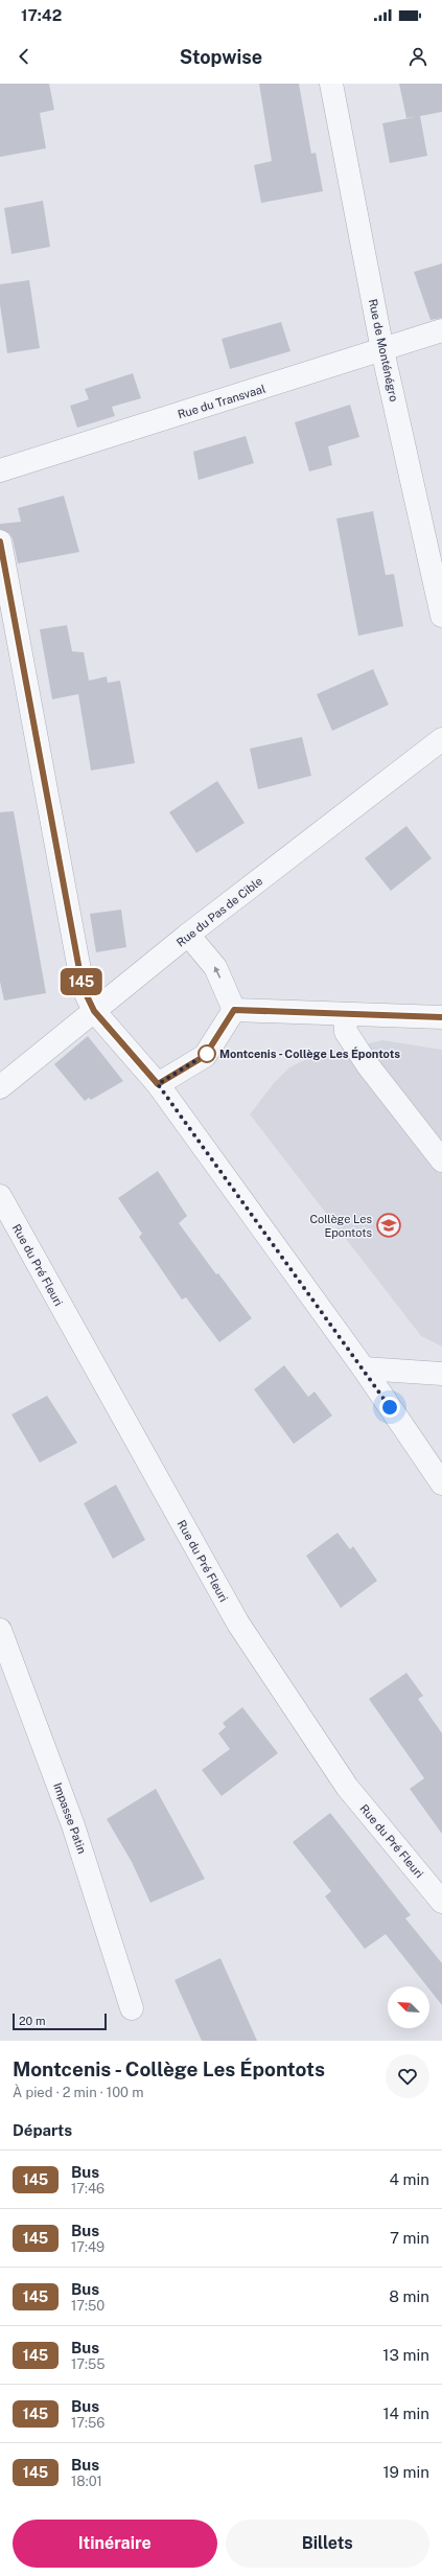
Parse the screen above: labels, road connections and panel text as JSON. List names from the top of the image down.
{
  "streets": {
    "street": [
      "Rue de Monténégro",
      "Rue du Transvaal",
      "Rue du Pas de Cible",
      "Rue du Pré Fleuri",
      "Impasse Patin"
    ]
  },
  "crossings": [
    ["Rue de Monténégro", "Rue du Transvaal"]
  ],
  "places": {
    "other": ["Montcenis - Collège Les Épontots"],
    "school or university": ["Collège Les Epontots"]
  },
  "lines": ["bus line 145"],
  "scale_bar": "20 m",
  "north": "top left",
  "page": {
    "status": "17:42",
    "header": "Stopwise",
    "on_map": "145",
    "scale": "20 m",
    "heading": [
      ["Montcenis - Collège Les Épontots", "À pied · 2 min · 100 m"],
      "Départs"
    ],
    "list": [
      {
        "mark": "145",
        "name": "Bus",
        "note": "17:46",
        "value": "4 min"
      },
      {
        "mark": "145",
        "name": "Bus",
        "note": "17:49",
        "value": "7 min"
      },
      {
        "mark": "145",
        "name": "Bus",
        "note": "17:50",
        "value": "8 min"
      },
      {
        "mark": "145",
        "name": "Bus",
        "note": "17:55",
        "value": "13 min"
      },
      {
        "mark": "145",
        "name": "Bus",
        "note": "17:56",
        "value": "14 min"
      },
      {
        "mark": "145",
        "name": "Bus",
        "note": "18:01",
        "value": "19 min"
      }
    ],
    "buttons": ["Itinéraire", "Billets"]
  }
}
